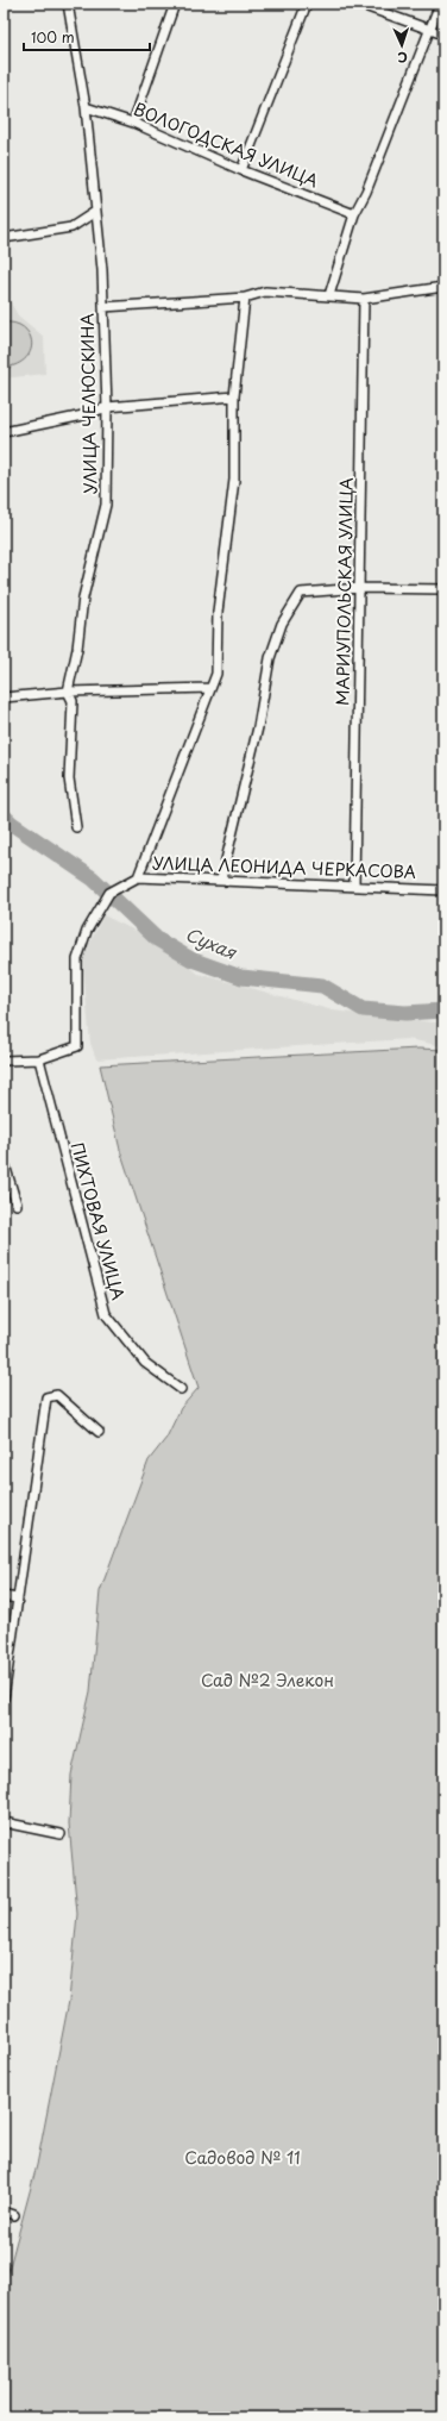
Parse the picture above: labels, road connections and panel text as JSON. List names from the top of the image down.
{
  "streets": {
    "street": [
      "ВОЛОГОДСКАЯ УЛИЦА",
      "УЛИЦА ЧЕЛЮСКИНА",
      "МАРИУПОЛЬСКАЯ УЛИЦА",
      "УЛИЦА ЛЕОНИДА ЧЕРКАСОВА",
      "ПИХТОВАЯ УЛИЦА"
    ]
  },
  "crossings": [
    ["ВОЛОГОДСКАЯ УЛИЦА", "УЛИЦА ЧЕЛЮСКИНА"],
    ["МАРИУПОЛЬСКАЯ УЛИЦА", "УЛИЦА ЛЕОНИДА ЧЕРКАСОВА"],
    ["УЛИЦА ЛЕОНИДА ЧЕРКАСОВА", "ПИХТОВАЯ УЛИЦА"]
  ],
  "water": ["Сухая"],
  "parks": ["Сад №2 Элекон", "Садовод № 11"],
  "scale_bar": "100 m",
  "north": "bottom"
}
